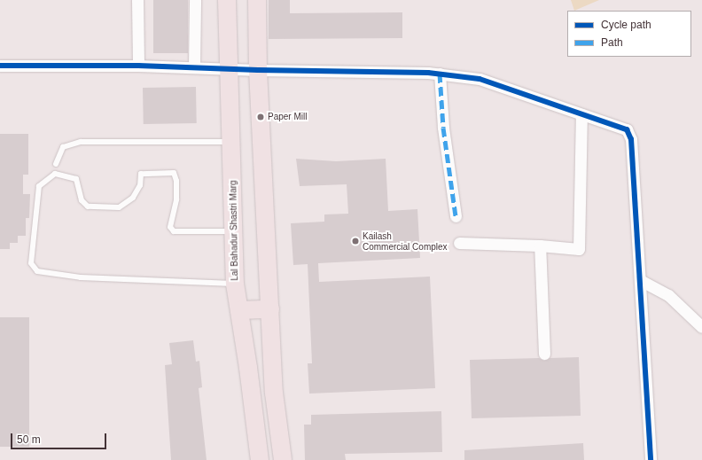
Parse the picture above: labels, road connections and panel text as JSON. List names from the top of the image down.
{
  "streets": {
    "main road": ["Lal Bahadur Shastri Marg"]
  },
  "places": ["Paper Mill", "Kailash Commercial Complex"],
  "legend": ["Cycle path", "Path"],
  "scale_bar": "50 m"
}
